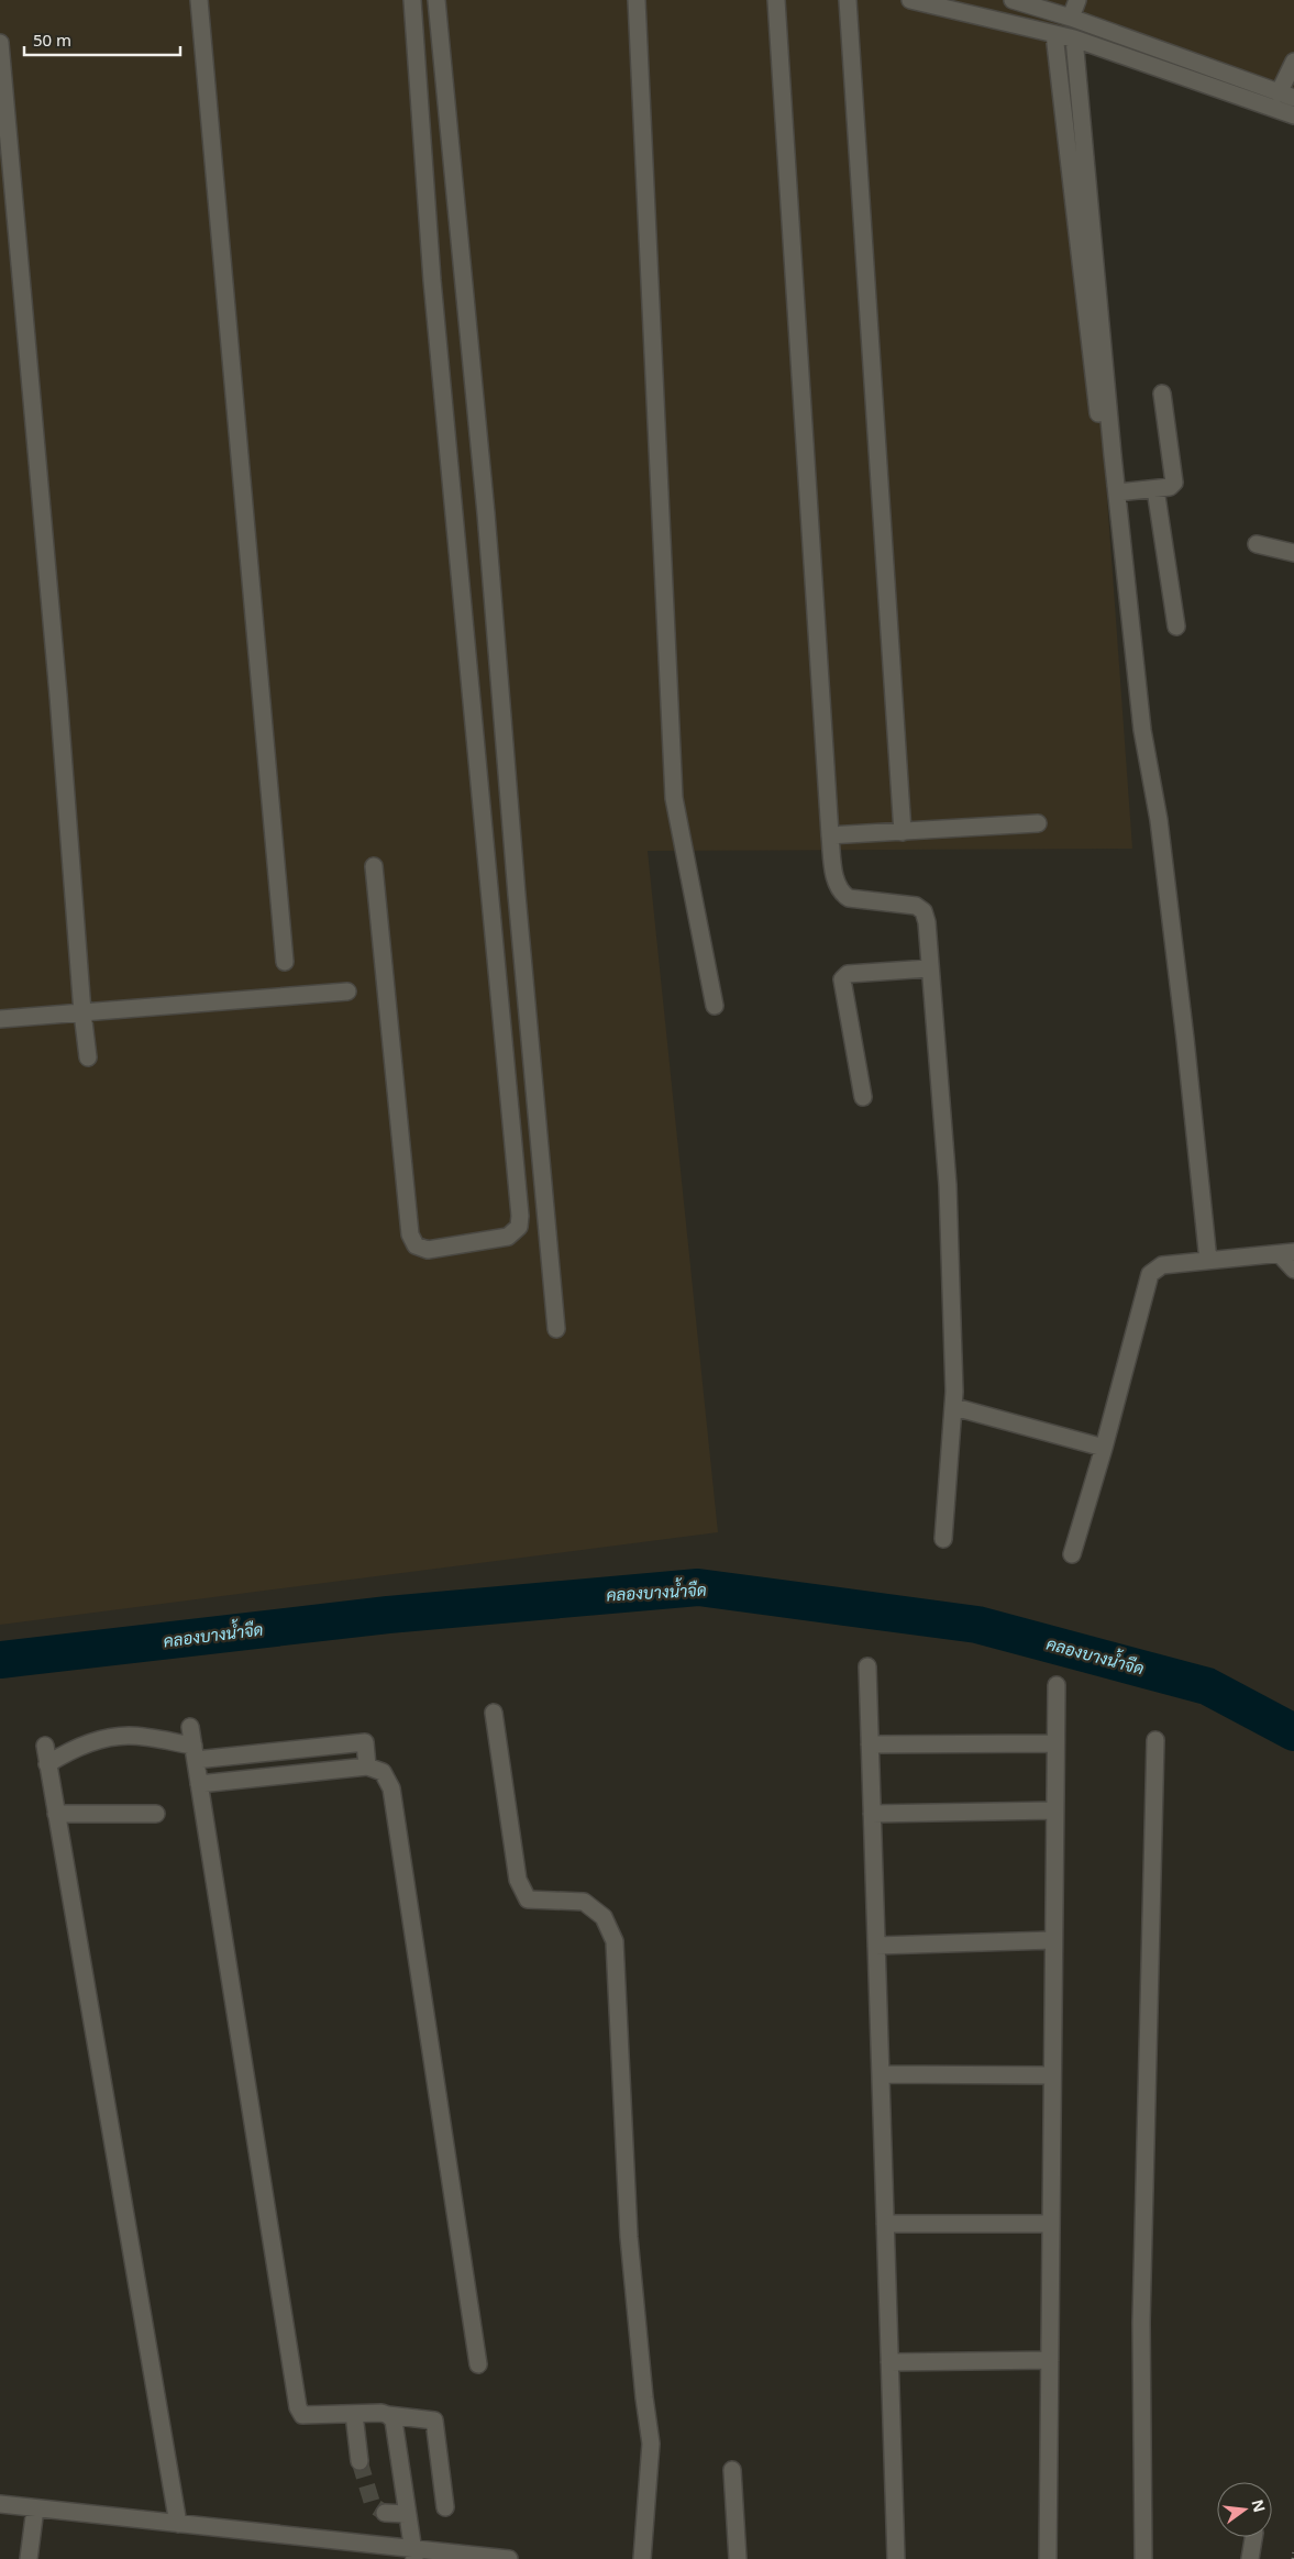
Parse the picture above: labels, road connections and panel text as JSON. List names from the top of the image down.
{
  "water": ["คลองบางน้ำจืด"],
  "scale_bar": "50 m",
  "north": "right"
}
